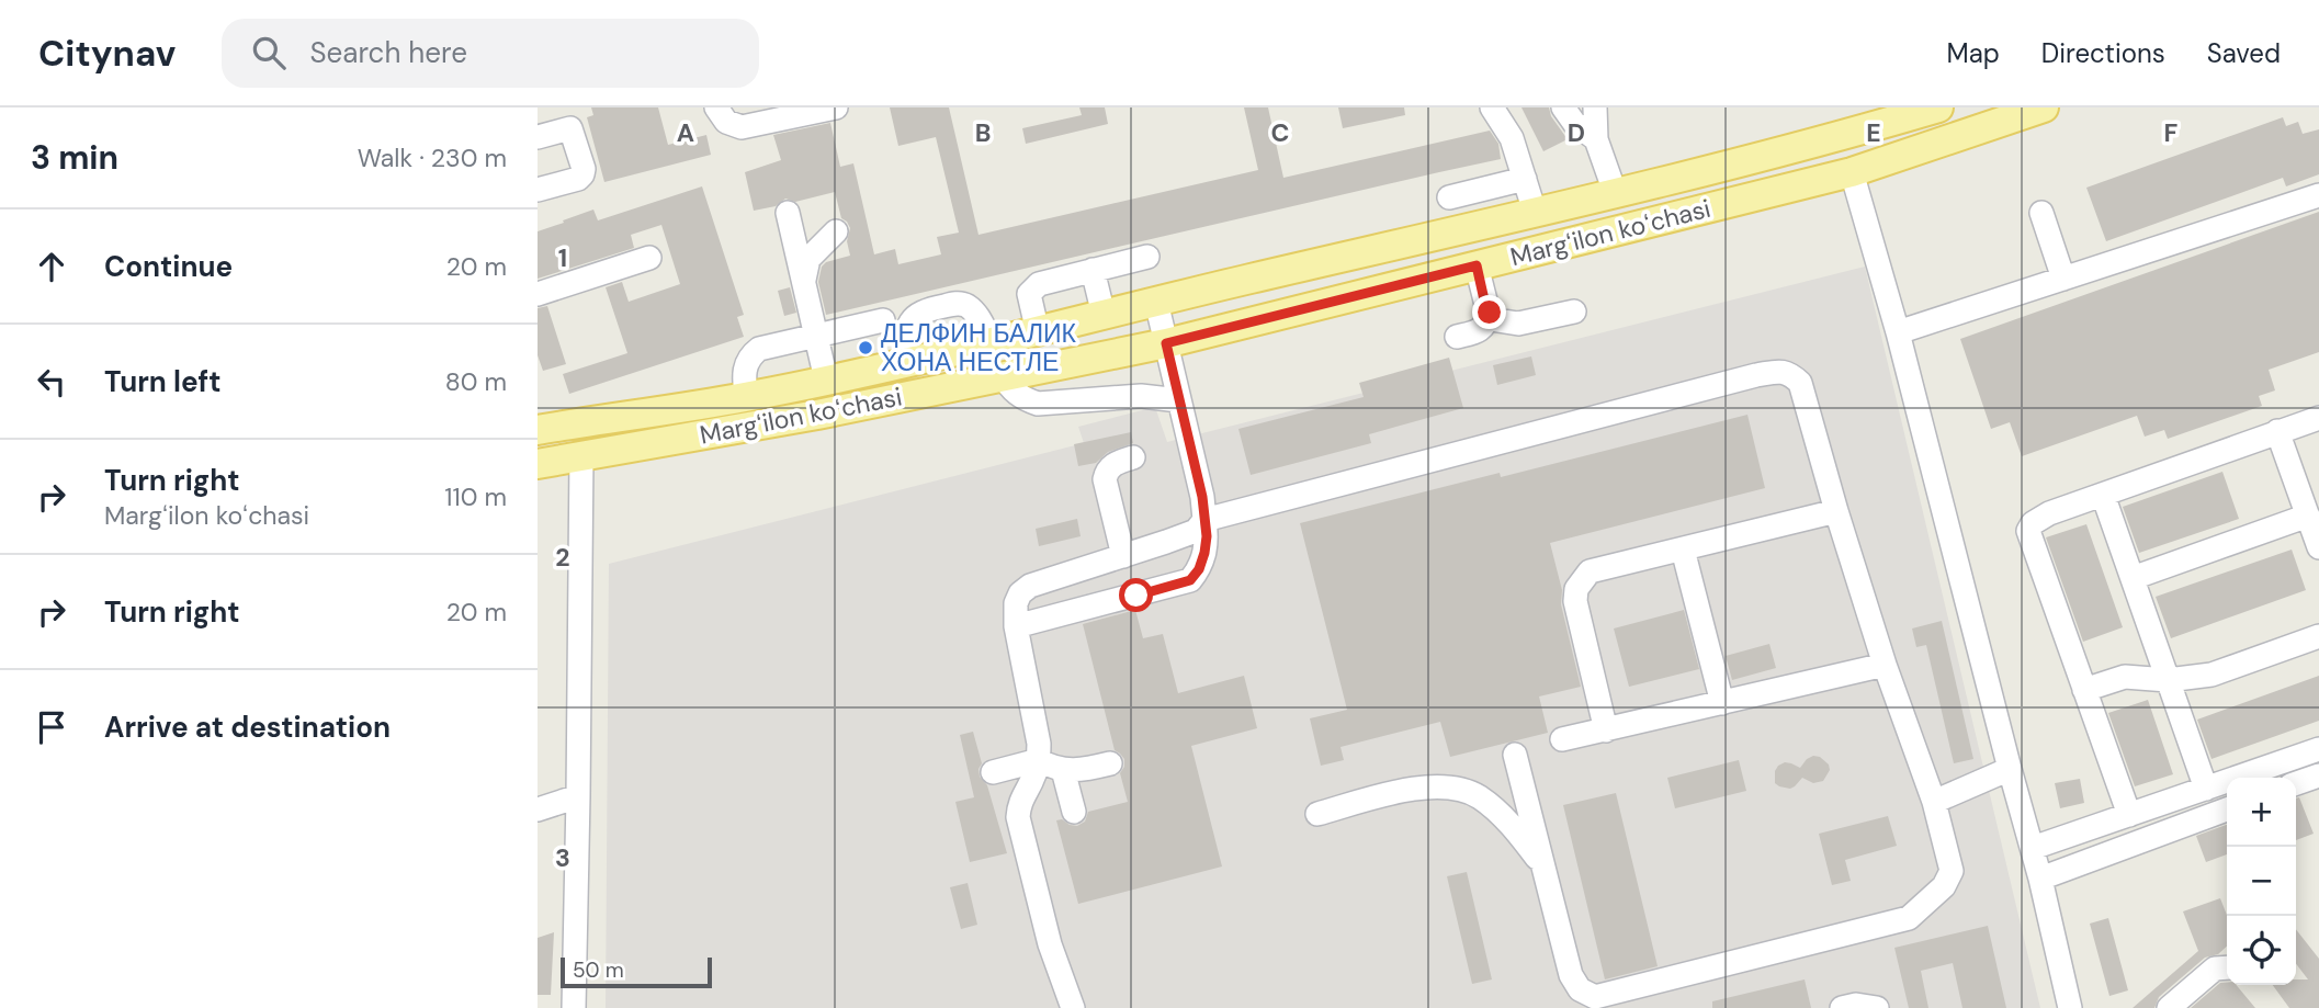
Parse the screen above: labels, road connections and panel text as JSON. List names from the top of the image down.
{
  "streets": {
    "main road": ["Margʻilon koʻchasi"]
  },
  "places": ["ДЕЛФИН БАЛИК ХОНА НЕСТЛЕ"],
  "scale_bar": "50 m",
  "page": {
    "header": "Citynav",
    "search": "Search here",
    "nav": ["Map", "Directions", "Saved"],
    "heading": ["3 min", "Walk · 230 m"],
    "list": [
      ["Continue", "20 m"],
      ["Turn left", "80 m"],
      ["Turn right", "Margʻilon koʻchasi", "110 m"],
      ["Turn right", "20 m"],
      "Arrive at destination"
    ],
    "map_buttons": ["+", "−"],
    "scale": "50 m"
  },
  "grid": {
    "columns": [
      "A",
      "B",
      "C",
      "D",
      "E",
      "F"
    ],
    "rows": ["1", "2", "3"]
  }
}
